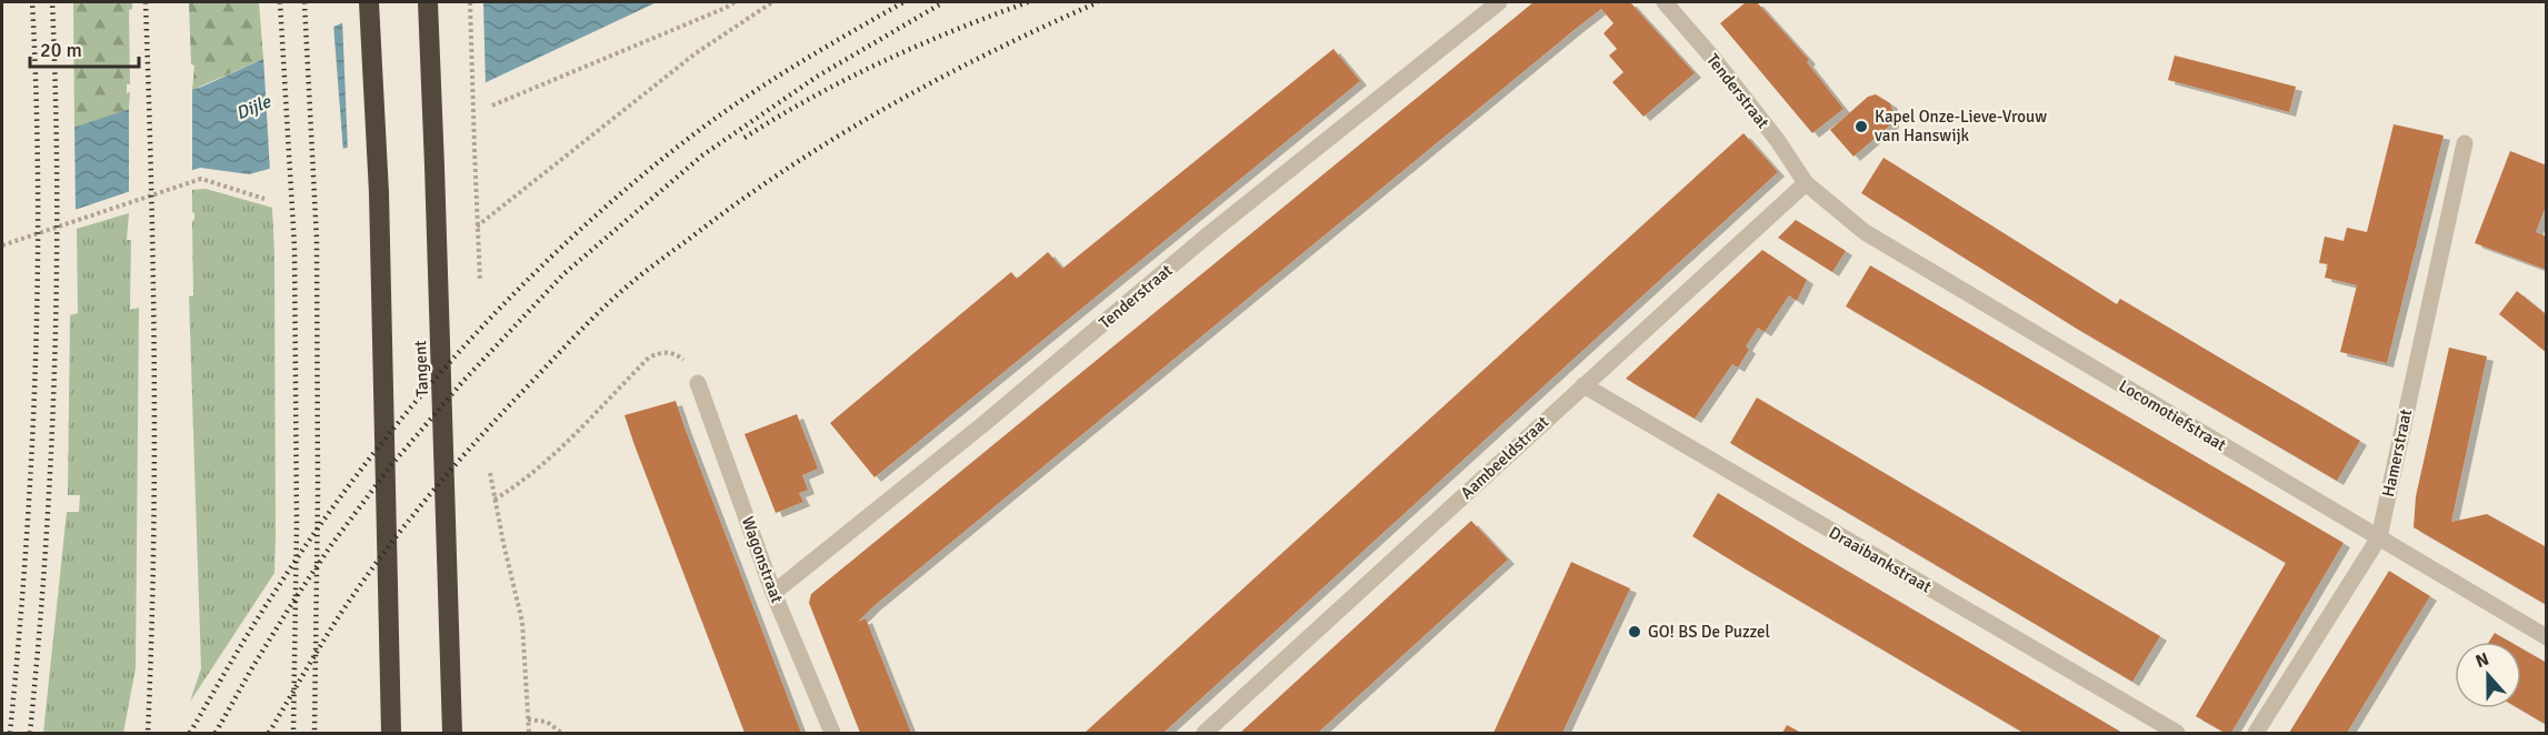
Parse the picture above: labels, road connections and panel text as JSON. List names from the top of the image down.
{
  "streets": {
    "highway": ["Tangent"],
    "street": [
      "Tenderstraat",
      "Locomotiefstraat",
      "Hamerstraat",
      "Aambeeldstraat",
      "Wagonstraat",
      "Draaibankstraat"
    ]
  },
  "crossings": [
    ["Tenderstraat", "Locomotiefstraat"],
    ["Tenderstraat", "Aambeeldstraat"],
    ["Tenderstraat", "Wagonstraat"],
    ["Locomotiefstraat", "Hamerstraat"],
    ["Locomotiefstraat", "Aambeeldstraat"],
    ["Aambeeldstraat", "Draaibankstraat"]
  ],
  "water": ["Dijle"],
  "places": ["Kapel Onze-Lieve-Vrouw van Hanswijk", "GO! BS De Puzzel"],
  "scale_bar": "20 m",
  "north": "top"
}
